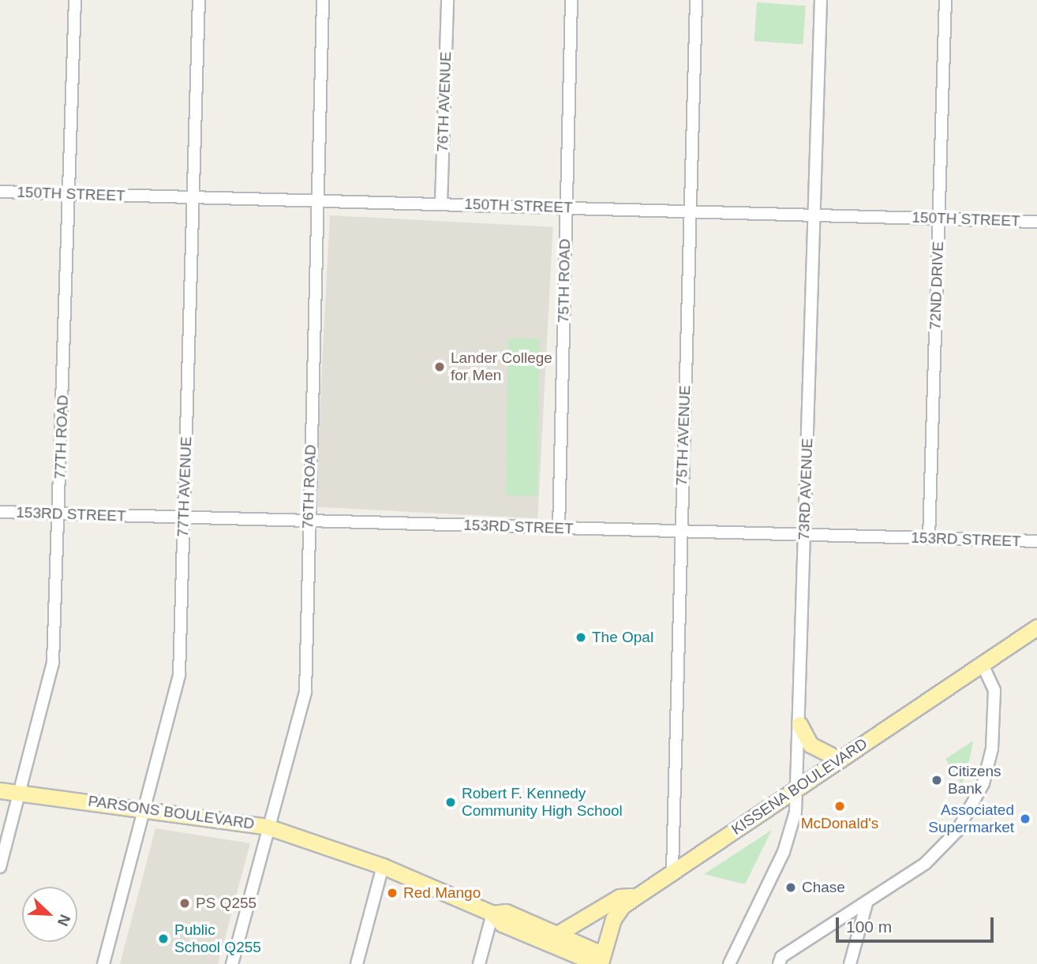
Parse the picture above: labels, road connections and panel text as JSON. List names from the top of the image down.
{
  "streets": {
    "main road": ["KISSENA BOULEVARD", "PARSONS BOULEVARD"],
    "street": [
      "76TH AVENUE",
      "150TH STREET",
      "75TH ROAD",
      "72ND DRIVE",
      "75TH AVENUE",
      "77TH ROAD",
      "77TH AVENUE",
      "76TH ROAD",
      "73RD AVENUE",
      "153RD STREET"
    ]
  },
  "crossings": [
    ["76TH AVENUE", "150TH STREET"],
    ["150TH STREET", "75TH ROAD"],
    ["150TH STREET", "72ND DRIVE"],
    ["150TH STREET", "75TH AVENUE"],
    ["150TH STREET", "77TH ROAD"],
    ["150TH STREET", "77TH AVENUE"],
    ["150TH STREET", "76TH ROAD"],
    ["150TH STREET", "73RD AVENUE"],
    ["75TH ROAD", "153RD STREET"],
    ["72ND DRIVE", "153RD STREET"],
    ["75TH AVENUE", "153RD STREET"],
    ["75TH AVENUE", "KISSENA BOULEVARD"],
    ["77TH ROAD", "153RD STREET"],
    ["77TH ROAD", "PARSONS BOULEVARD"],
    ["77TH AVENUE", "153RD STREET"],
    ["77TH AVENUE", "PARSONS BOULEVARD"],
    ["76TH ROAD", "153RD STREET"],
    ["76TH ROAD", "PARSONS BOULEVARD"],
    ["73RD AVENUE", "153RD STREET"],
    ["73RD AVENUE", "KISSENA BOULEVARD"],
    ["KISSENA BOULEVARD", "PARSONS BOULEVARD"]
  ],
  "places": [
    "Lander College for Men",
    "The Opal",
    "Citizens Bank",
    "Robert F. Kennedy Community High School",
    "McDonald's",
    "Associated Supermarket",
    "Chase",
    "Red Mango",
    "PS Q255",
    "Public School Q255"
  ],
  "scale_bar": "100 m",
  "north": "bottom right"
}
